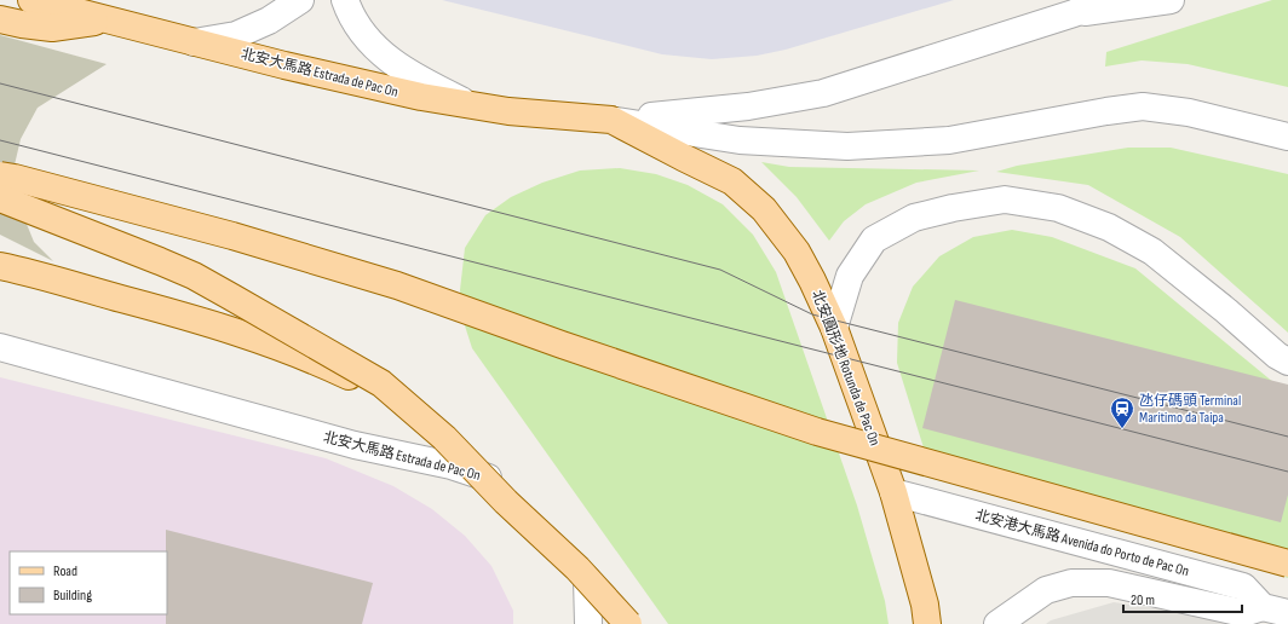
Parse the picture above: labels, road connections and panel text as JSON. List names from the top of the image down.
{
  "streets": {
    "main road": ["北安大馬路 Estrada de Pac On", "北安圓形地 Rotunda de Pac On"],
    "street": ["北安港大馬路 Avenida do Porto de Pac On"]
  },
  "crossings": [
    ["北安大馬路 Estrada de Pac On", "北安圓形地 Rotunda de Pac On"],
    ["北安圓形地 Rotunda de Pac On", "北安港大馬路 Avenida do Porto de Pac On"]
  ],
  "places": {
    "station": ["氹仔碼頭 Terminal Marítimo da Taipa"]
  },
  "legend": ["Road", "Building"],
  "scale_bar": "20 m"
}
